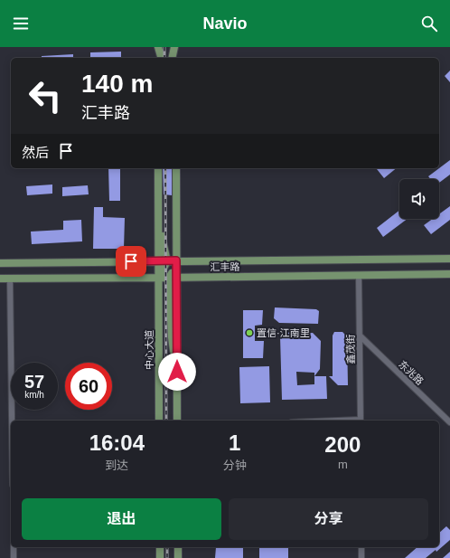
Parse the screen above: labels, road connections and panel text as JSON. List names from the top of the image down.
{
  "streets": {
    "main road": ["汇丰路", "中心大道"],
    "street": ["鑫茂街", "东兆路"]
  },
  "crossings": [
    ["汇丰路", "鑫茂街"],
    ["汇丰路", "中心大道"],
    ["鑫茂街", "东兆路"]
  ],
  "places": ["置信·江南里"],
  "page": {
    "header": "Navio",
    "turn": ["140 m", "汇丰路"],
    "then": "然后",
    "speed": "57 km/h",
    "limit": "60",
    "eta": [
      "16:04",
      "到达",
      "1",
      "分钟",
      "200",
      "m"
    ],
    "buttons": ["退出", "分享"]
  }
}
